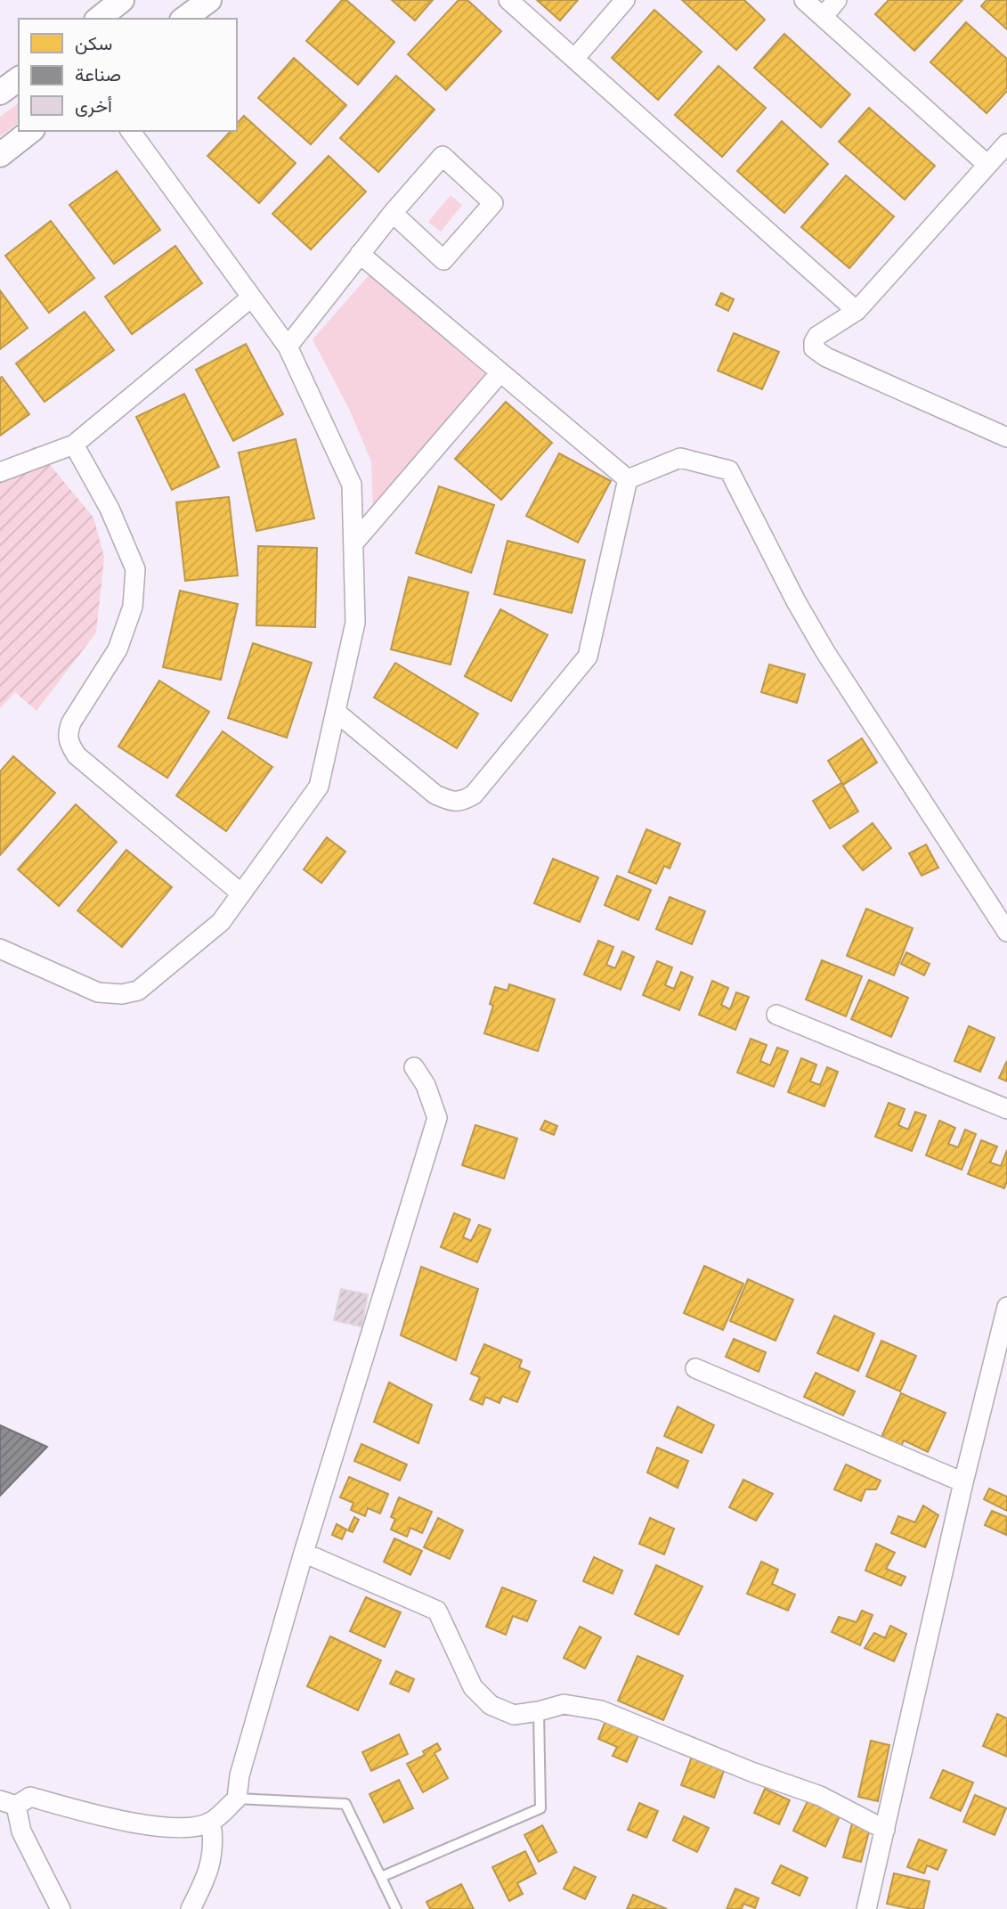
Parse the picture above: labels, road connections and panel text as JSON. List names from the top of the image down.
{
  "legend": ["سكن", "صناعة", "أخرى"]
}
